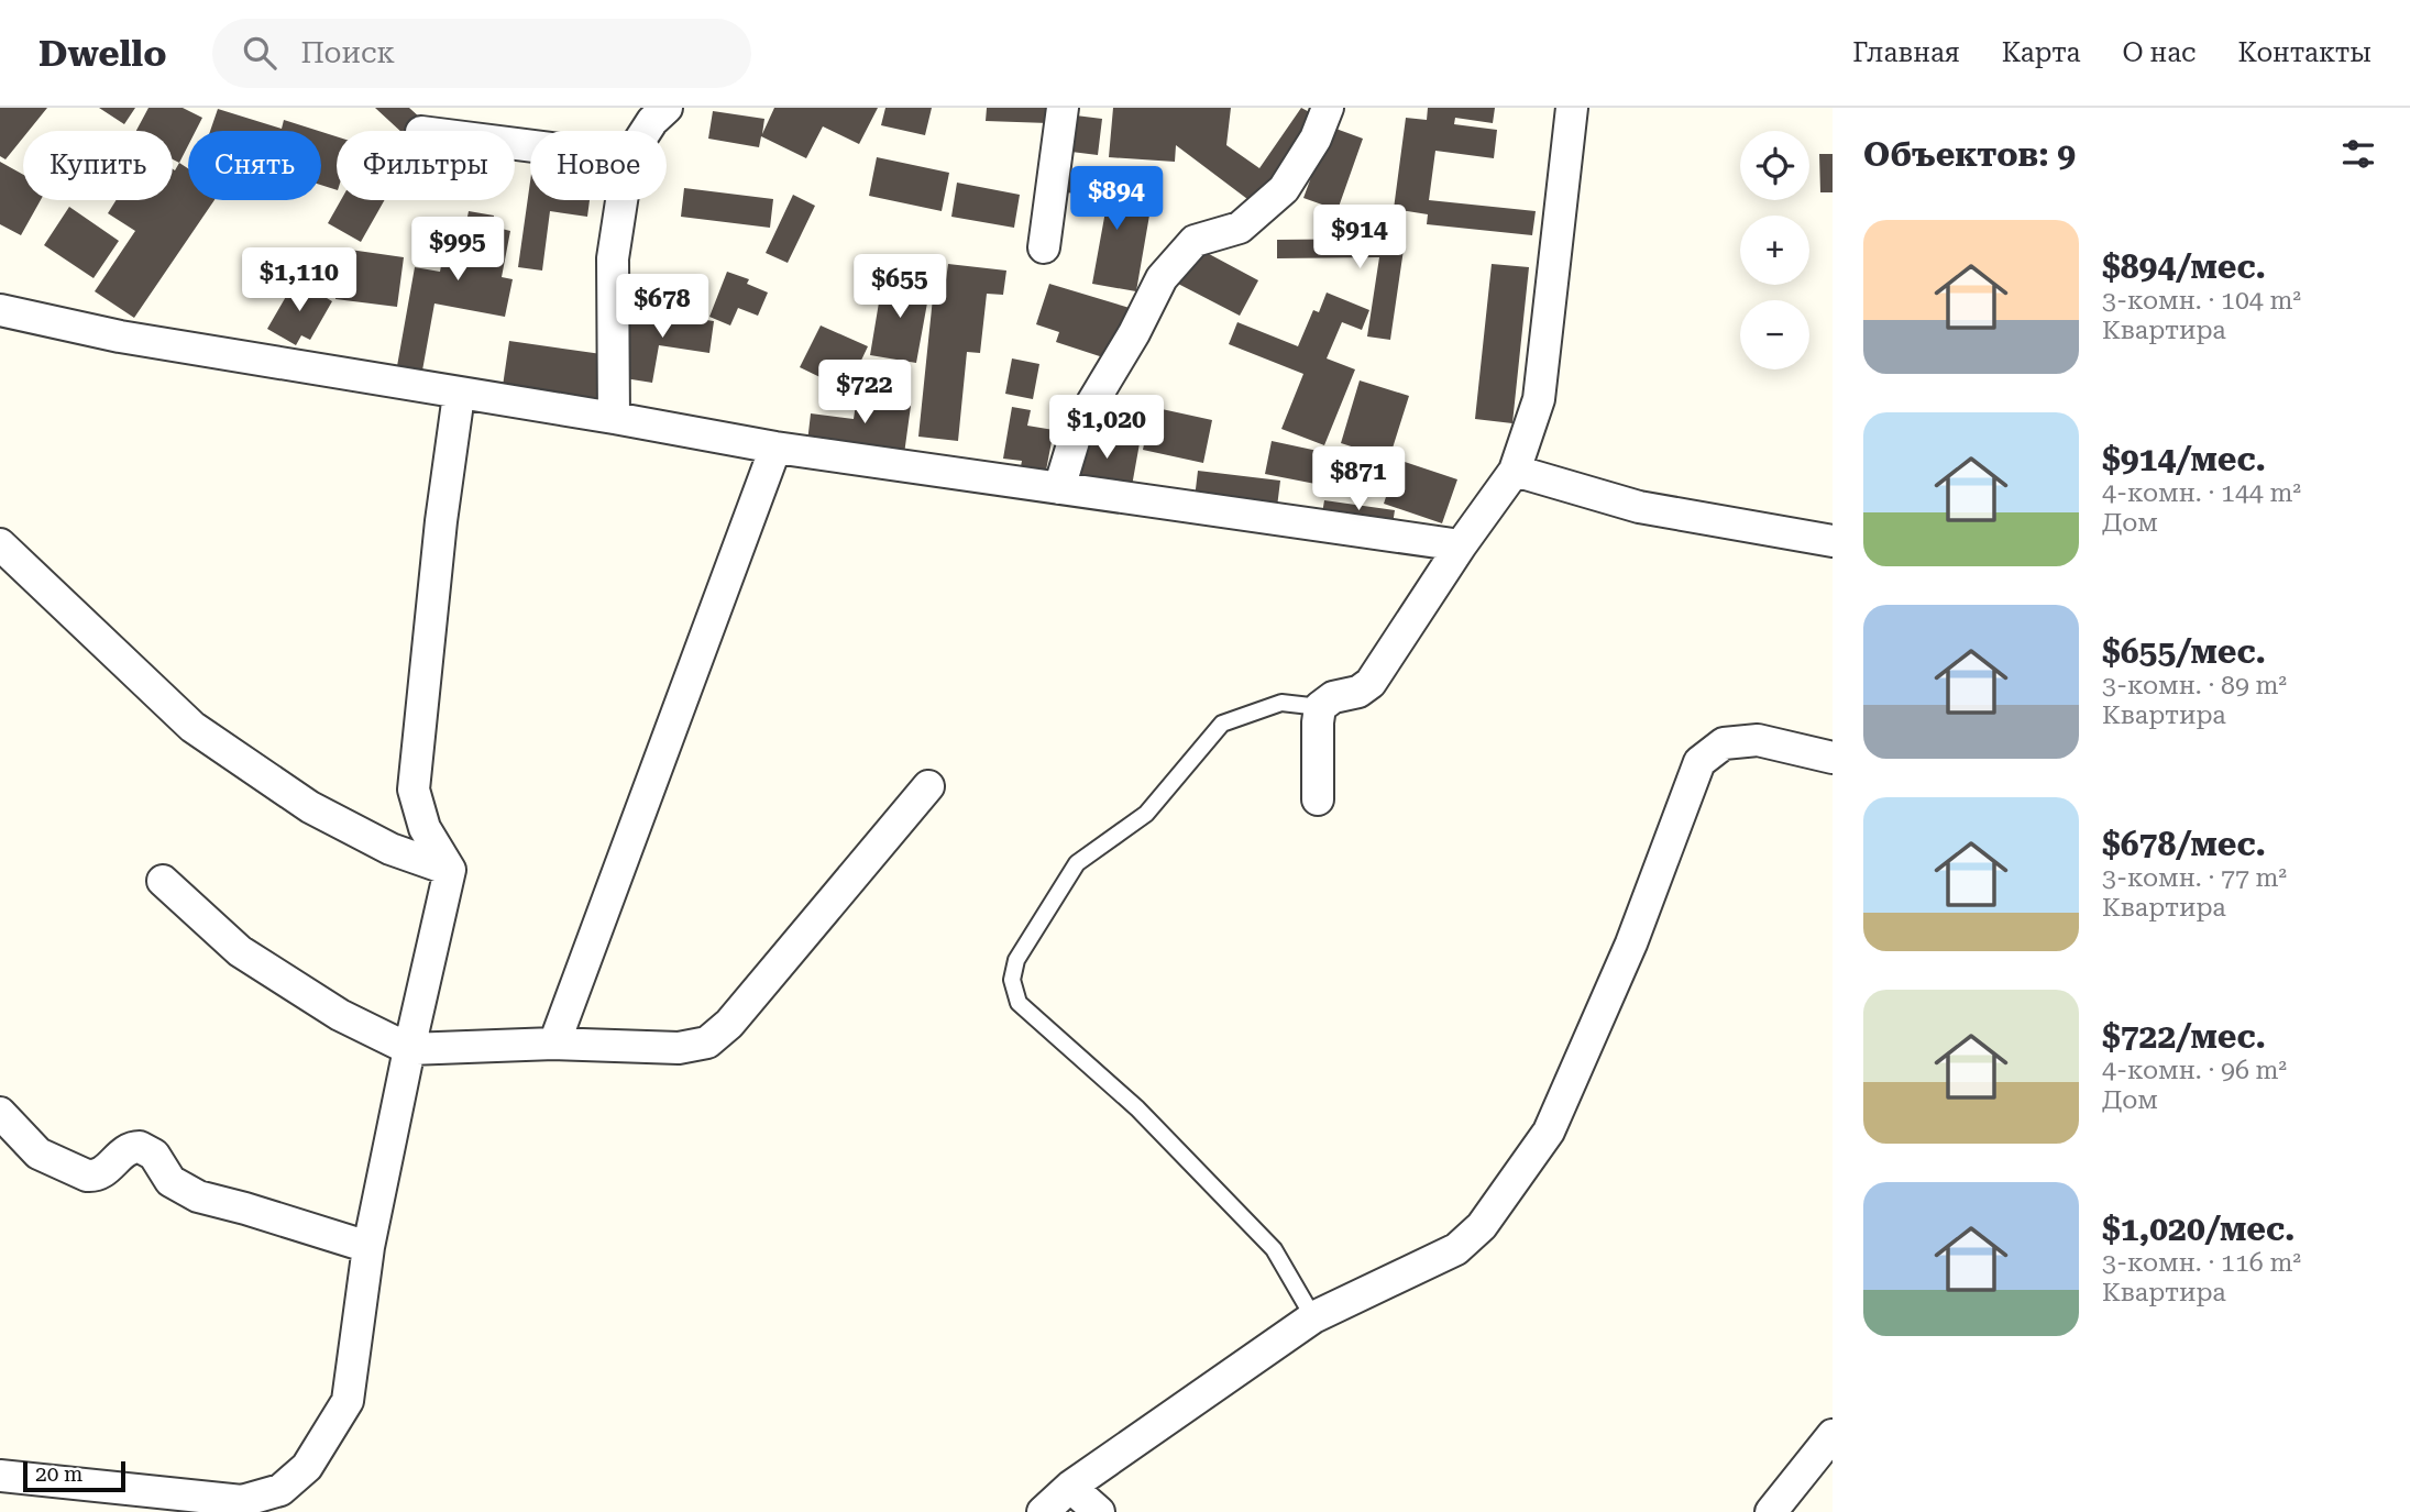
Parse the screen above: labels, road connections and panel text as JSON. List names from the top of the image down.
{
  "scale_bar": "20 m",
  "page": {
    "header": "Dwello",
    "search": "Поиск",
    "nav": [
      "Главная",
      "Карта",
      "О нас",
      "Контакты"
    ],
    "heading": "Объектов: 9",
    "map_buttons": ["+", "−"],
    "chip": [
      "Купить",
      "Снять",
      "Фильтры",
      "Новое"
    ],
    "price": [
      "$894",
      "$914",
      "$995",
      "$1,110",
      "$655",
      "$678",
      "$722",
      "$1,020",
      "$871"
    ],
    "list": [
      {
        "name": "$894/мес.",
        "note": "3-комн. · 104 m² · Квартира"
      },
      {
        "name": "$914/мес.",
        "note": "4-комн. · 144 m² · Дом"
      },
      {
        "name": "$655/мес.",
        "note": "3-комн. · 89 m² · Квартира"
      },
      {
        "name": "$678/мес.",
        "note": "3-комн. · 77 m² · Квартира"
      },
      {
        "name": "$722/мес.",
        "note": "4-комн. · 96 m² · Дом"
      },
      {
        "name": "$1,020/мес.",
        "note": "3-комн. · 116 m² · Квартира"
      }
    ],
    "scale": "20 m"
  }
}
